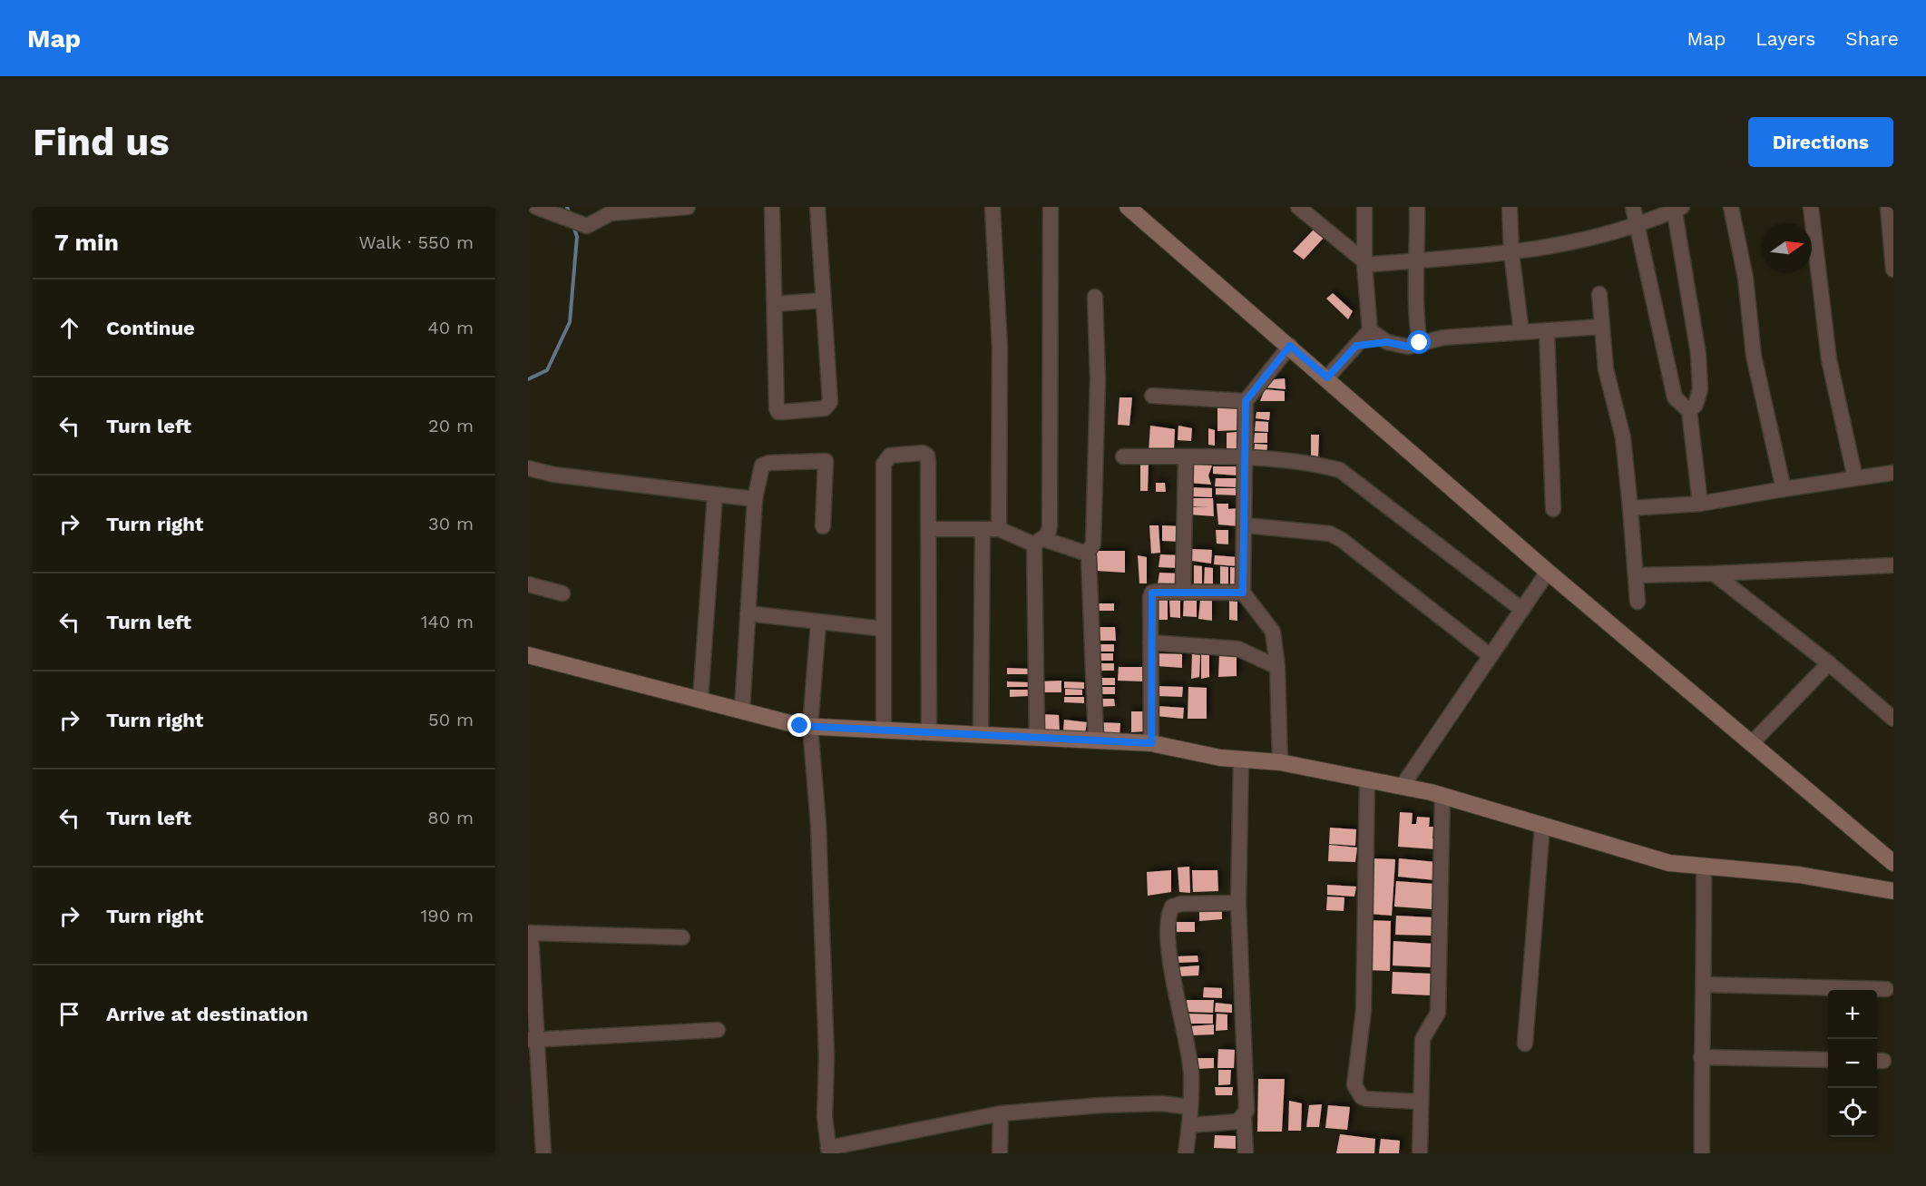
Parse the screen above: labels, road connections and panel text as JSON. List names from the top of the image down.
{
  "north": "right",
  "page": {
    "header": "Map",
    "nav": ["Map", "Layers", "Share"],
    "buttons": "Directions",
    "title": "Find us",
    "heading": ["7 min", "Walk · 550 m"],
    "list": [
      ["Continue", "40 m"],
      ["Turn left", "20 m"],
      ["Turn right", "30 m"],
      ["Turn left", "140 m"],
      ["Turn right", "50 m"],
      ["Turn left", "80 m"],
      ["Turn right", "190 m"],
      "Arrive at destination"
    ],
    "map_buttons": ["+", "−"]
  }
}
